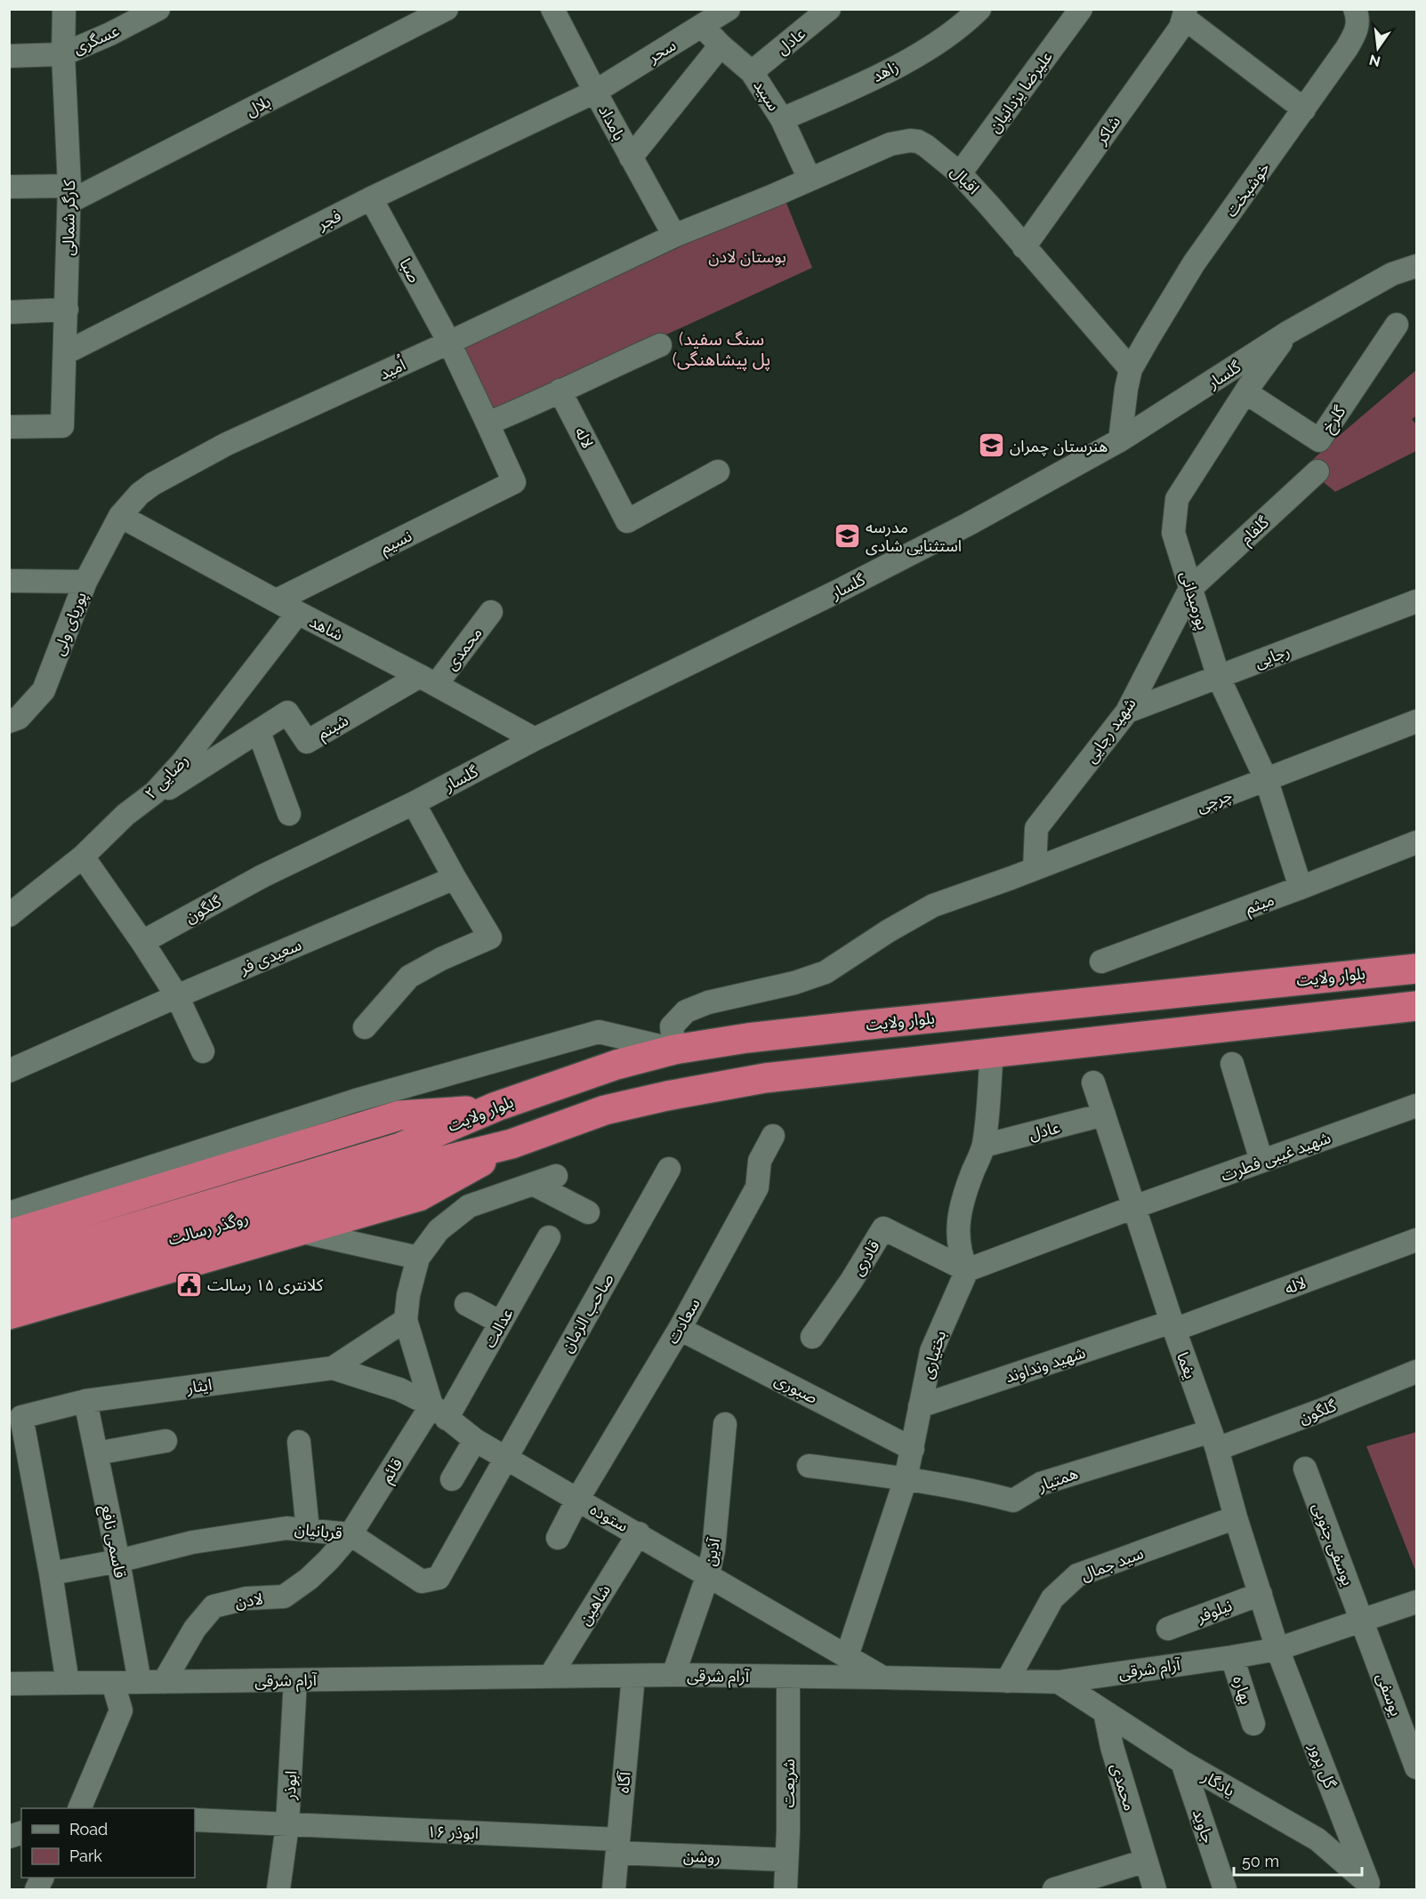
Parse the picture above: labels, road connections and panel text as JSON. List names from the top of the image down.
{
  "streets": {
    "highway": ["بلوار ولایت", "روگذر رسالت"],
    "street": [
      "عسگری",
      "عادل",
      "سحر",
      "زاهد",
      "علیرضا یزدانیان",
      "سپید",
      "بلال",
      "بامداد",
      "شاکر",
      "اقبال",
      "خوشبخت",
      "کارگر شمالی",
      "فجر",
      "صبا",
      "اُمید",
      "گلسار",
      "گلرخ",
      "لاله",
      "گلفام",
      "نسیم",
      "پورمیدانی",
      "پوریای ولی",
      "شاهد",
      "محمدی",
      "رجایی",
      "شبنم",
      "شهید رجایی",
      "رضایی ۲",
      "چرچی",
      "میثم",
      "گلگون",
      "سعیدی فر",
      "شهید غیبی فطرت",
      "قادری",
      "صاحب الزمان",
      "سعادت",
      "عدالت",
      "بختیاری",
      "شهید ونداوند",
      "یغما",
      "ایثار",
      "صبوری",
      "قائم",
      "همتیار",
      "ستوده",
      "قربانیان",
      "قاسمی نافع",
      "یوسفی جنوبی",
      "آذین",
      "سید جمال",
      "لادن",
      "شاهین",
      "نیلوفر",
      "آرام شرقی",
      "بهاره",
      "یوسفی",
      "گل پرور",
      "آگاه",
      "شریعت",
      "یادگار",
      "ابوذر",
      "جاوید",
      "ابوذر ۱۶",
      "روشن"
    ]
  },
  "crossings": [
    ["عسگری", "کارگر شمالی"],
    ["عادل", "سپید"],
    ["عادل", "یغما"],
    ["سحر", "سپید"],
    ["سحر", "بامداد"],
    ["سحر", "فجر"],
    ["زاهد", "سپید"],
    ["علیرضا یزدانیان", "اقبال"],
    ["سپید", "اقبال"],
    ["بلال", "کارگر شمالی"],
    ["بامداد", "اقبال"],
    ["بامداد", "فجر"],
    ["بامداد", "اُمید"],
    ["شاکر", "اقبال"],
    ["اقبال", "خوشبخت"],
    ["اقبال", "اُمید"],
    ["کارگر شمالی", "فجر"],
    ["فجر", "صبا"],
    ["صبا", "اُمید"],
    ["صبا", "نسیم"],
    ["اُمید", "پوریای ولی"],
    ["اُمید", "شاهد"],
    ["گلسار", "پورمیدانی"],
    ["گلسار", "شاهد"],
    ["گلسار", "گلگون"],
    ["گلرخ", "پورمیدانی"],
    ["لاله", "شهید ونداوند"],
    ["لاله", "یغما"],
    ["گلفام", "پورمیدانی"],
    ["گلفام", "شهید رجایی"],
    ["نسیم", "شاهد"],
    ["پورمیدانی", "رجایی"],
    ["پورمیدانی", "شهید رجایی"],
    ["پورمیدانی", "چرچی"],
    ["پورمیدانی", "میثم"],
    ["پوریای ولی", "شاهد"],
    ["شاهد", "محمدی"],
    ["شاهد", "شبنم"],
    ["شاهد", "رضایی ۲"],
    ["محمدی", "شبنم"],
    ["محمدی", "یادگار"],
    ["رجایی", "شهید رجایی"],
    ["شبنم", "رضایی ۲"],
    ["شهید رجایی", "چرچی"],
    ["چرچی", "بلوار ولایت"],
    ["گلگون", "یغما"],
    ["گلگون", "همتیار"],
    ["بلوار ولایت", "روگذر رسالت"],
    ["شهید غیبی فطرت", "قادری"],
    ["شهید غیبی فطرت", "بختیاری"],
    ["شهید غیبی فطرت", "یغما"],
    ["قادری", "بختیاری"],
    ["صاحب الزمان", "ستوده"],
    ["صاحب الزمان", "قربانیان"],
    ["سعادت", "صبوری"],
    ["سعادت", "ستوده"],
    ["عدالت", "قائم"],
    ["عدالت", "ستوده"],
    ["بختیاری", "شهید ونداوند"],
    ["بختیاری", "صبوری"],
    ["بختیاری", "همتیار"],
    ["بختیاری", "ستوده"],
    ["شهید ونداوند", "یغما"],
    ["یغما", "همتیار"],
    ["یغما", "سید جمال"],
    ["یغما", "نیلوفر"],
    ["یغما", "آرام شرقی"],
    ["یغما", "گل پرور"],
    ["ایثار", "ستوده"],
    ["ایثار", "قربانیان"],
    ["ایثار", "قاسمی نافع"],
    ["ایثار", "آرام شرقی"],
    ["قائم", "ستوده"],
    ["قائم", "قربانیان"],
    ["قائم", "لادن"],
    ["ستوده", "قربانیان"],
    ["ستوده", "آذین"],
    ["ستوده", "شاهین"],
    ["ستوده", "آرام شرقی"],
    ["قربانیان", "قاسمی نافع"],
    ["قربانیان", "لادن"],
    ["قاسمی نافع", "آرام شرقی"],
    ["یوسفی جنوبی", "آرام شرقی"],
    ["یوسفی جنوبی", "یوسفی"],
    ["آذین", "آرام شرقی"],
    ["سید جمال", "آرام شرقی"],
    ["لادن", "آرام شرقی"],
    ["شاهین", "آرام شرقی"],
    ["آرام شرقی", "بهاره"],
    ["آرام شرقی", "یوسفی"],
    ["آرام شرقی", "گل پرور"],
    ["آرام شرقی", "آگاه"],
    ["آرام شرقی", "شریعت"],
    ["آرام شرقی", "یادگار"],
    ["آرام شرقی", "ابوذر"],
    ["گل پرور", "یادگار"],
    ["آگاه", "ابوذر ۱۶"],
    ["آگاه", "روشن"],
    ["شریعت", "روشن"],
    ["یادگار", "جاوید"],
    ["ابوذر", "ابوذر ۱۶"],
    ["ابوذر ۱۶", "روشن"]
  ],
  "districts": ["(سنگ سفید (پل پیشاهنگی"],
  "parks": ["بوستان لادن"],
  "places": {
    "school or university": ["هنرستان چمران", "مدرسه استثنایی شادی"],
    "public building": ["کلانتری ۱۵ رسالت"]
  },
  "legend": ["Road", "Park"],
  "scale_bar": "50 m",
  "north": "bottom"
}
